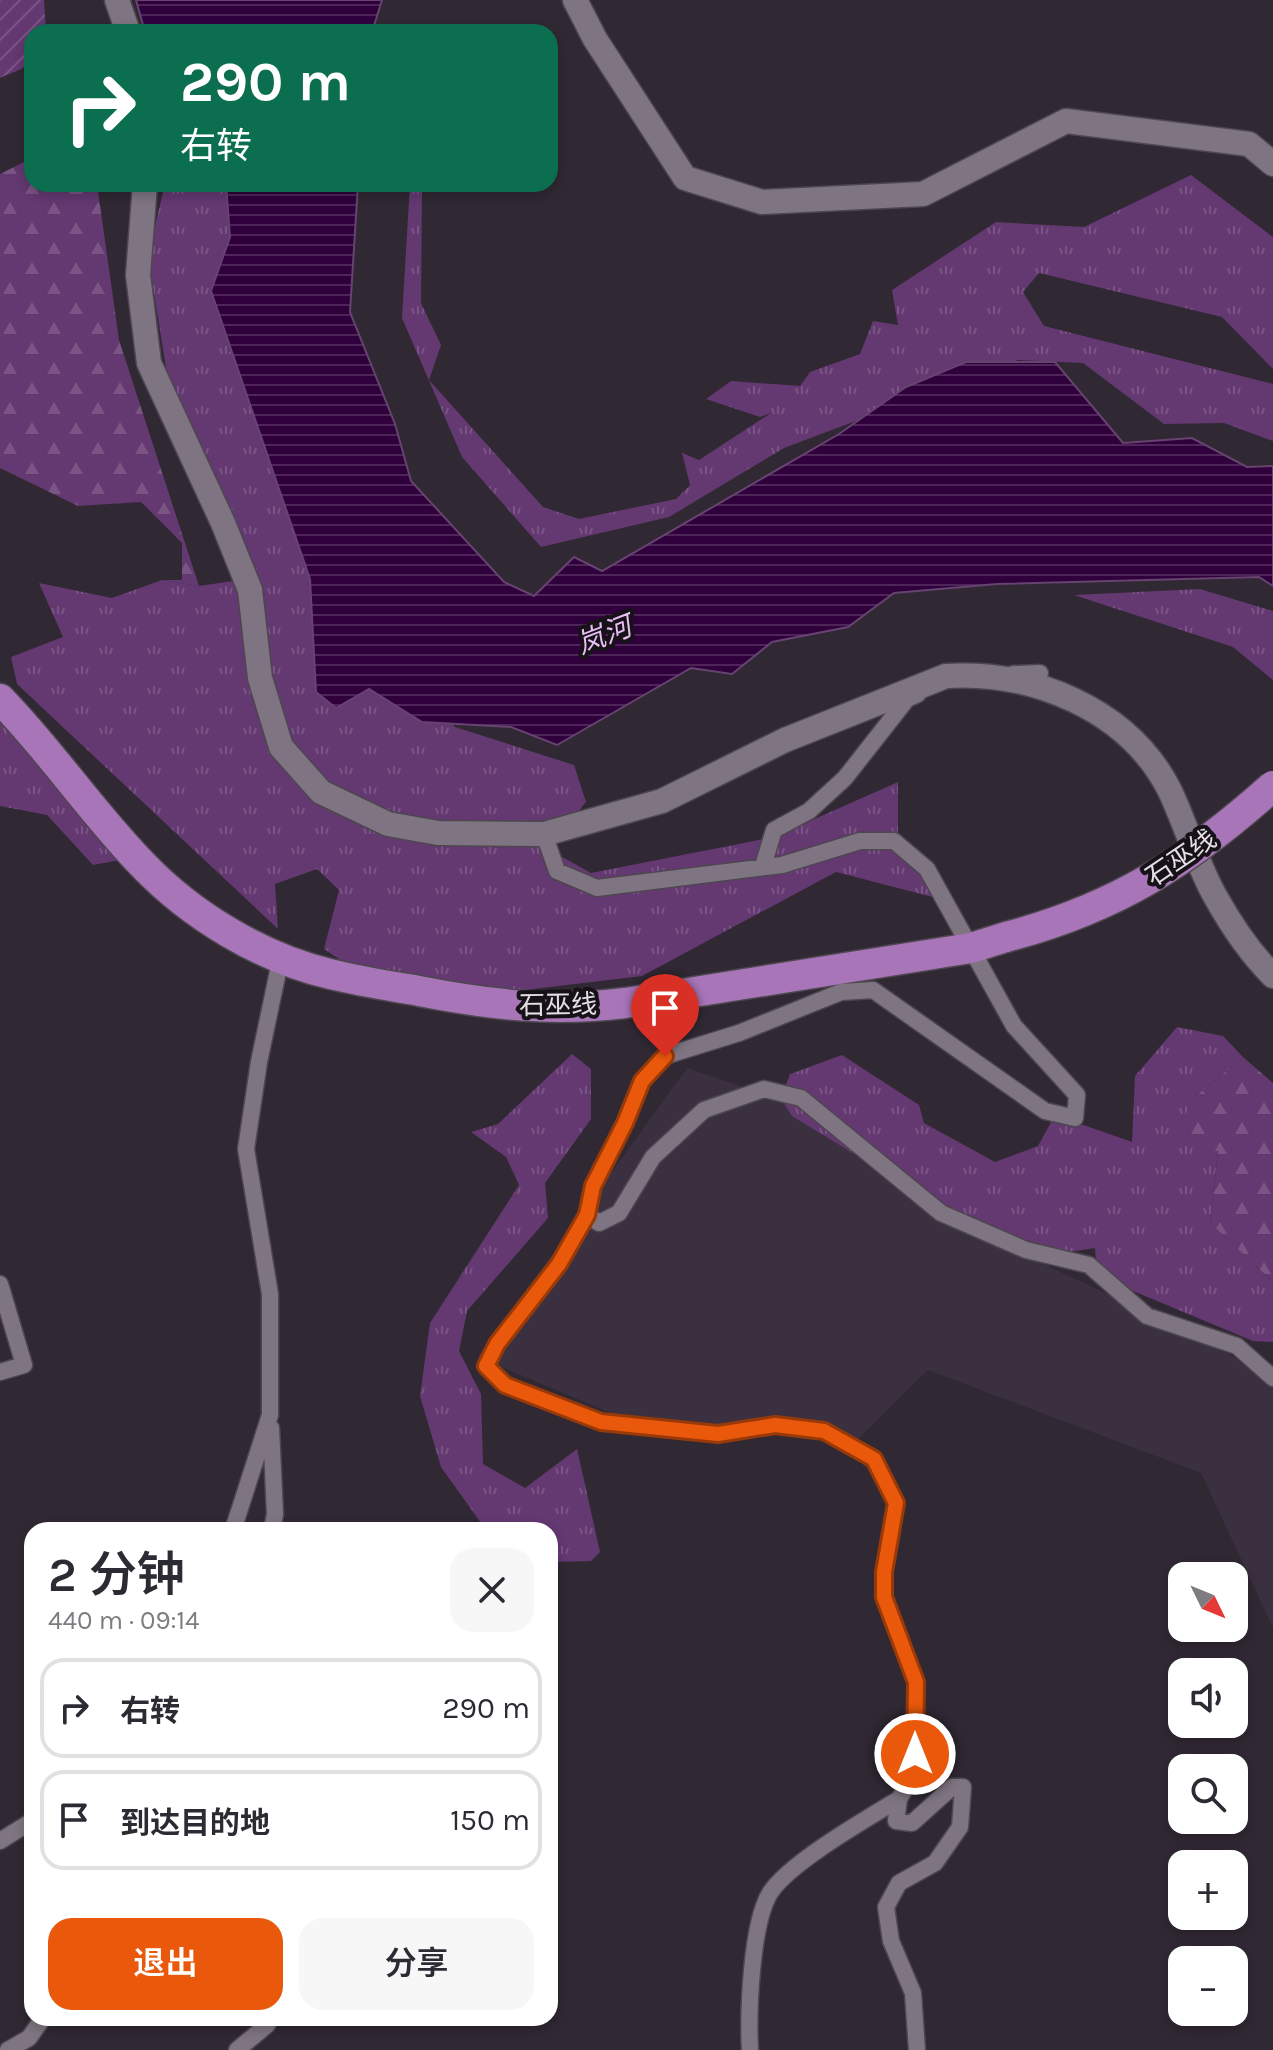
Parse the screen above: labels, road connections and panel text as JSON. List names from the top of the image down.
{
  "streets": {
    "highway": ["石巫线"]
  },
  "water": ["岚河"],
  "north": "bottom right",
  "page": {
    "turn": ["290 m", "右转"],
    "heading": ["2 分钟", "440 m · 09:14"],
    "map_buttons": ["+", "−"],
    "list": [
      {
        "name": "右转",
        "value": "290 m"
      },
      {
        "name": "到达目的地",
        "value": "150 m"
      }
    ],
    "buttons": ["退出", "分享"]
  }
}
